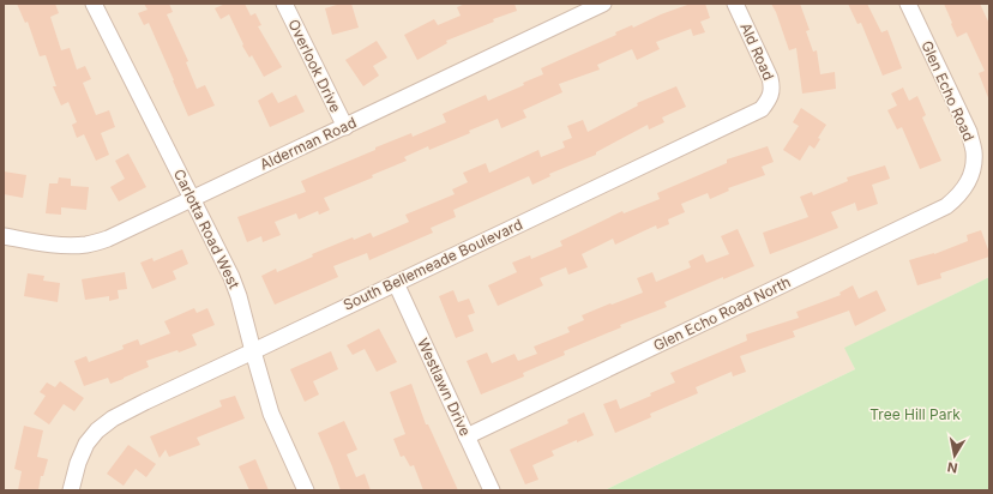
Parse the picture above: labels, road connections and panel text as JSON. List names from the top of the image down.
{
  "streets": {
    "street": [
      "Ald Road",
      "Overlook Drive",
      "Glen Echo Road",
      "Alderman Road",
      "Carlotta Road West",
      "South Bellemeade Boulevard",
      "Glen Echo Road North",
      "Westlawn Drive"
    ]
  },
  "crossings": [
    ["Ald Road", "South Bellemeade Boulevard"],
    ["Overlook Drive", "Alderman Road"],
    ["Glen Echo Road", "Glen Echo Road North"],
    ["Alderman Road", "Carlotta Road West"],
    ["Carlotta Road West", "South Bellemeade Boulevard"],
    ["South Bellemeade Boulevard", "Westlawn Drive"],
    ["Glen Echo Road North", "Westlawn Drive"]
  ],
  "parks": ["Tree Hill Park"],
  "north": "bottom"
}
